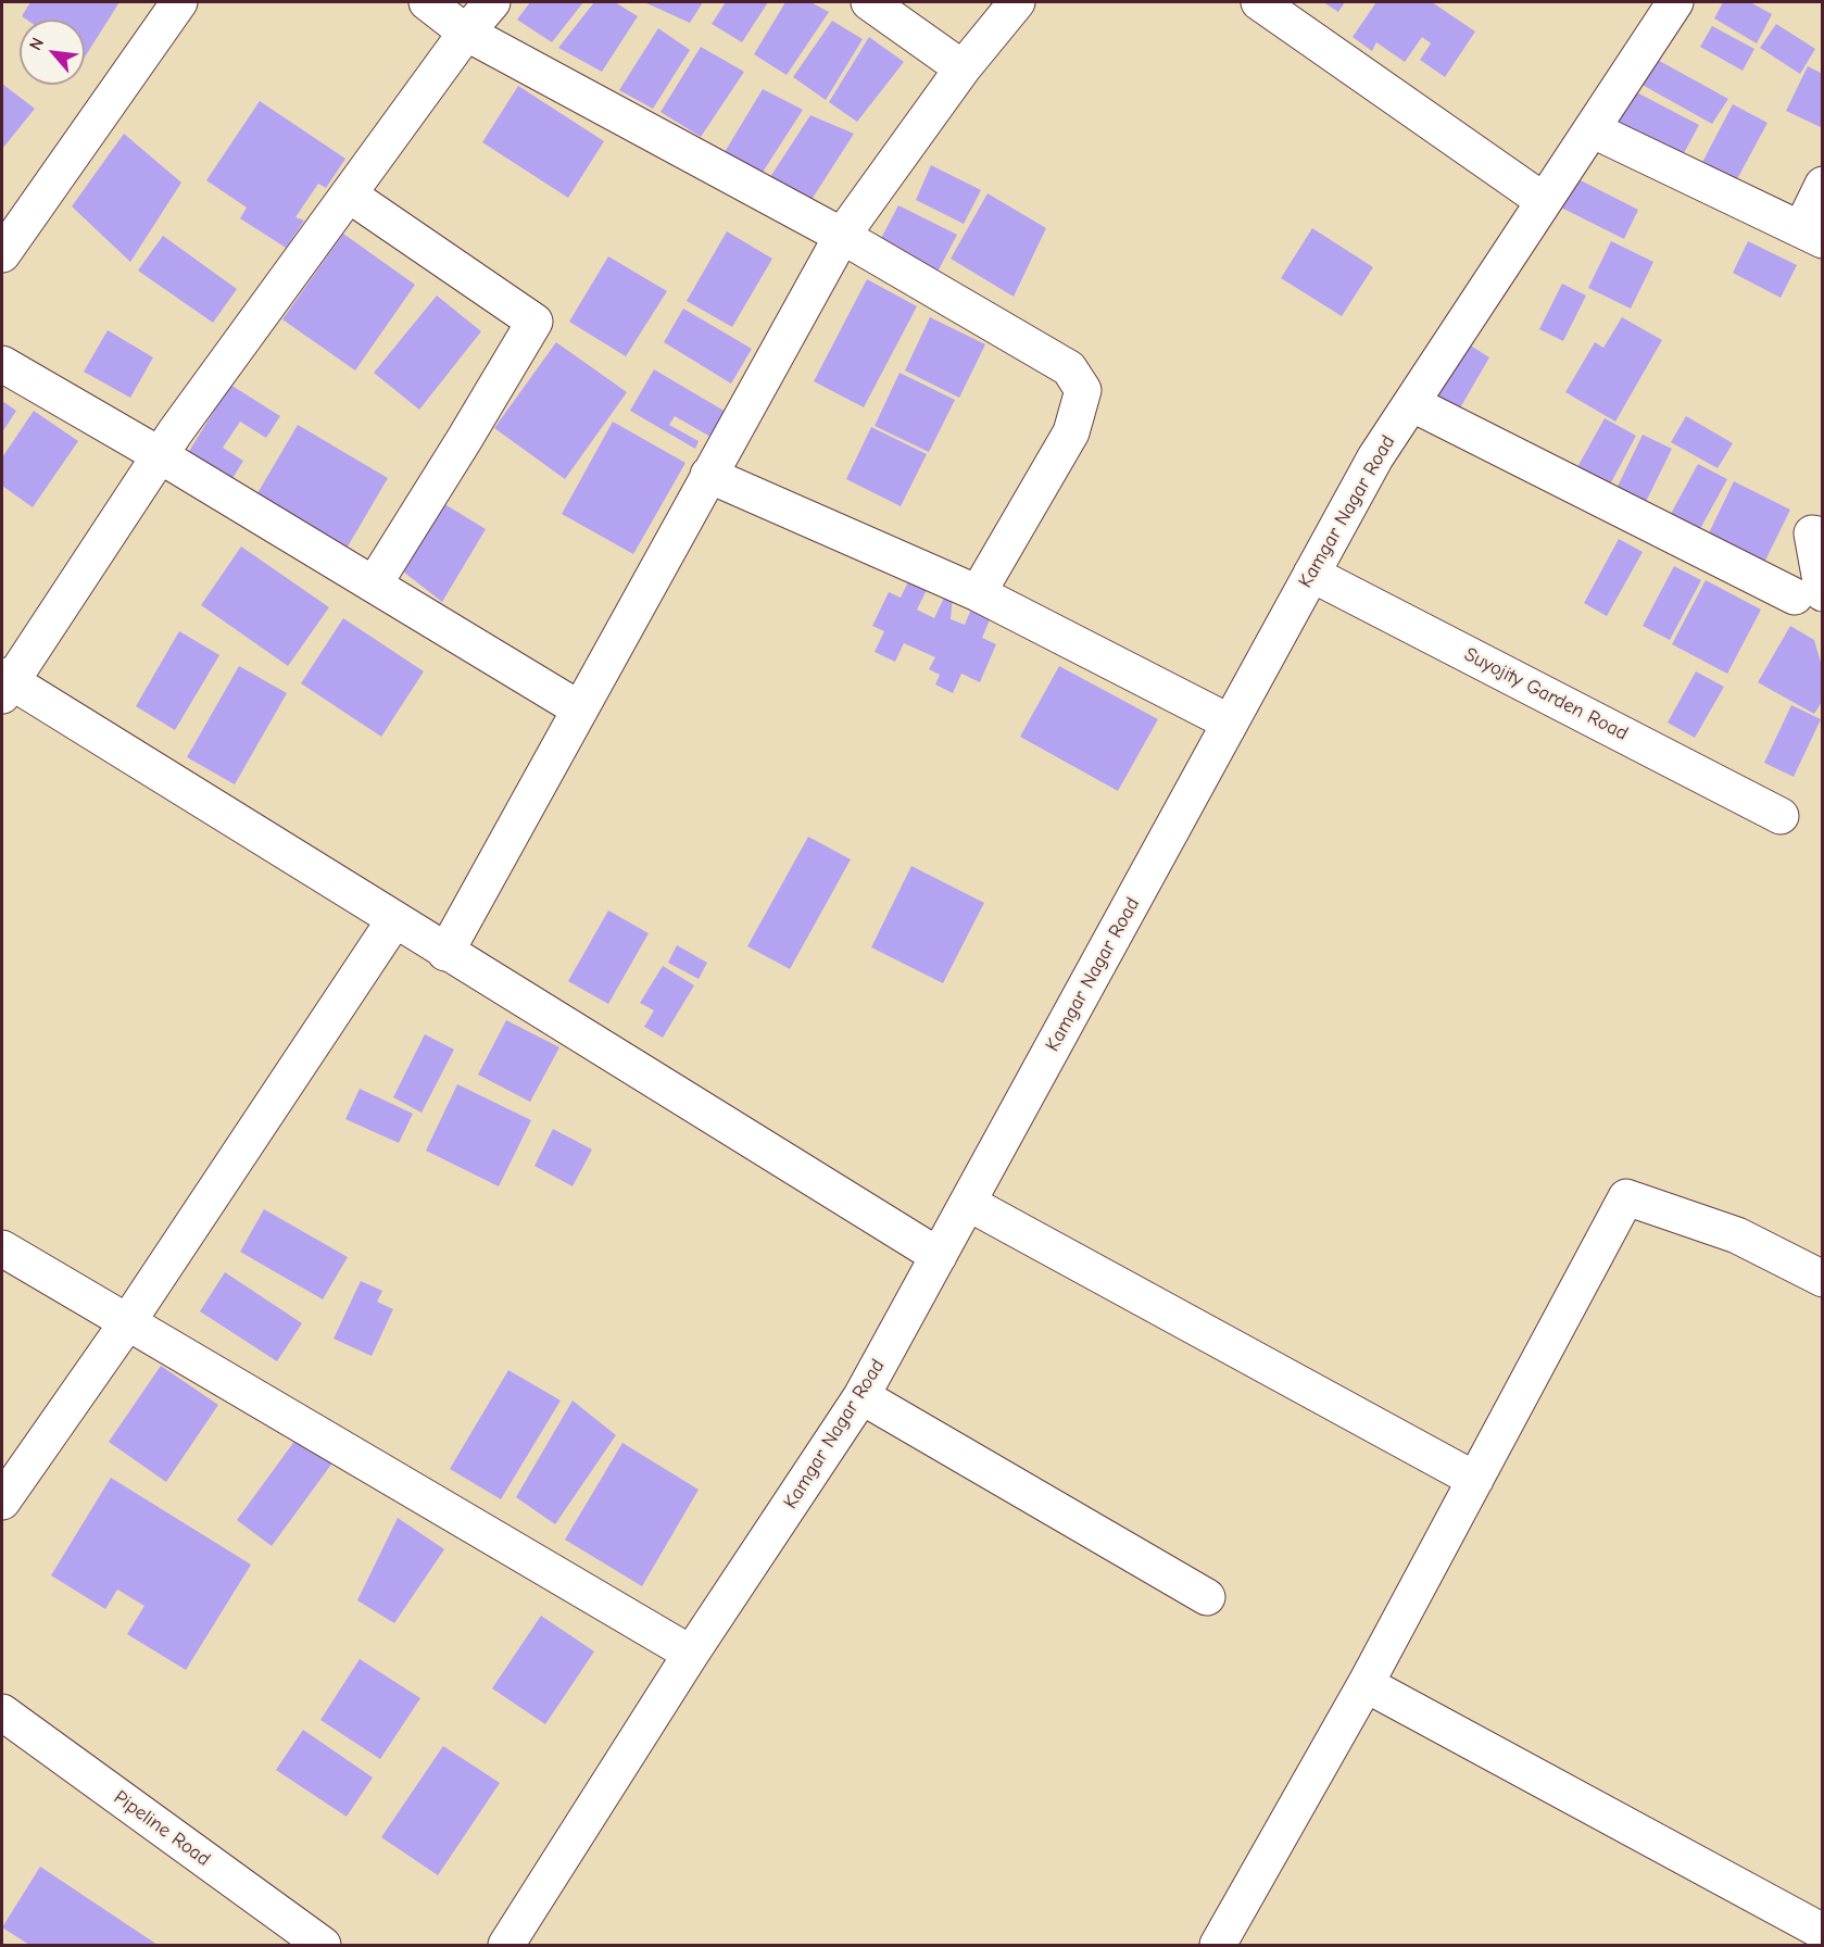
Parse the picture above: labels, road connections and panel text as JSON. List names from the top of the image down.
{
  "streets": {
    "street": ["Kamgar Nagar Road", "Suyojity Garden Road", "Pipeline Road"]
  },
  "crossings": [
    ["Kamgar Nagar Road", "Suyojity Garden Road"]
  ],
  "north": "top left"
}
